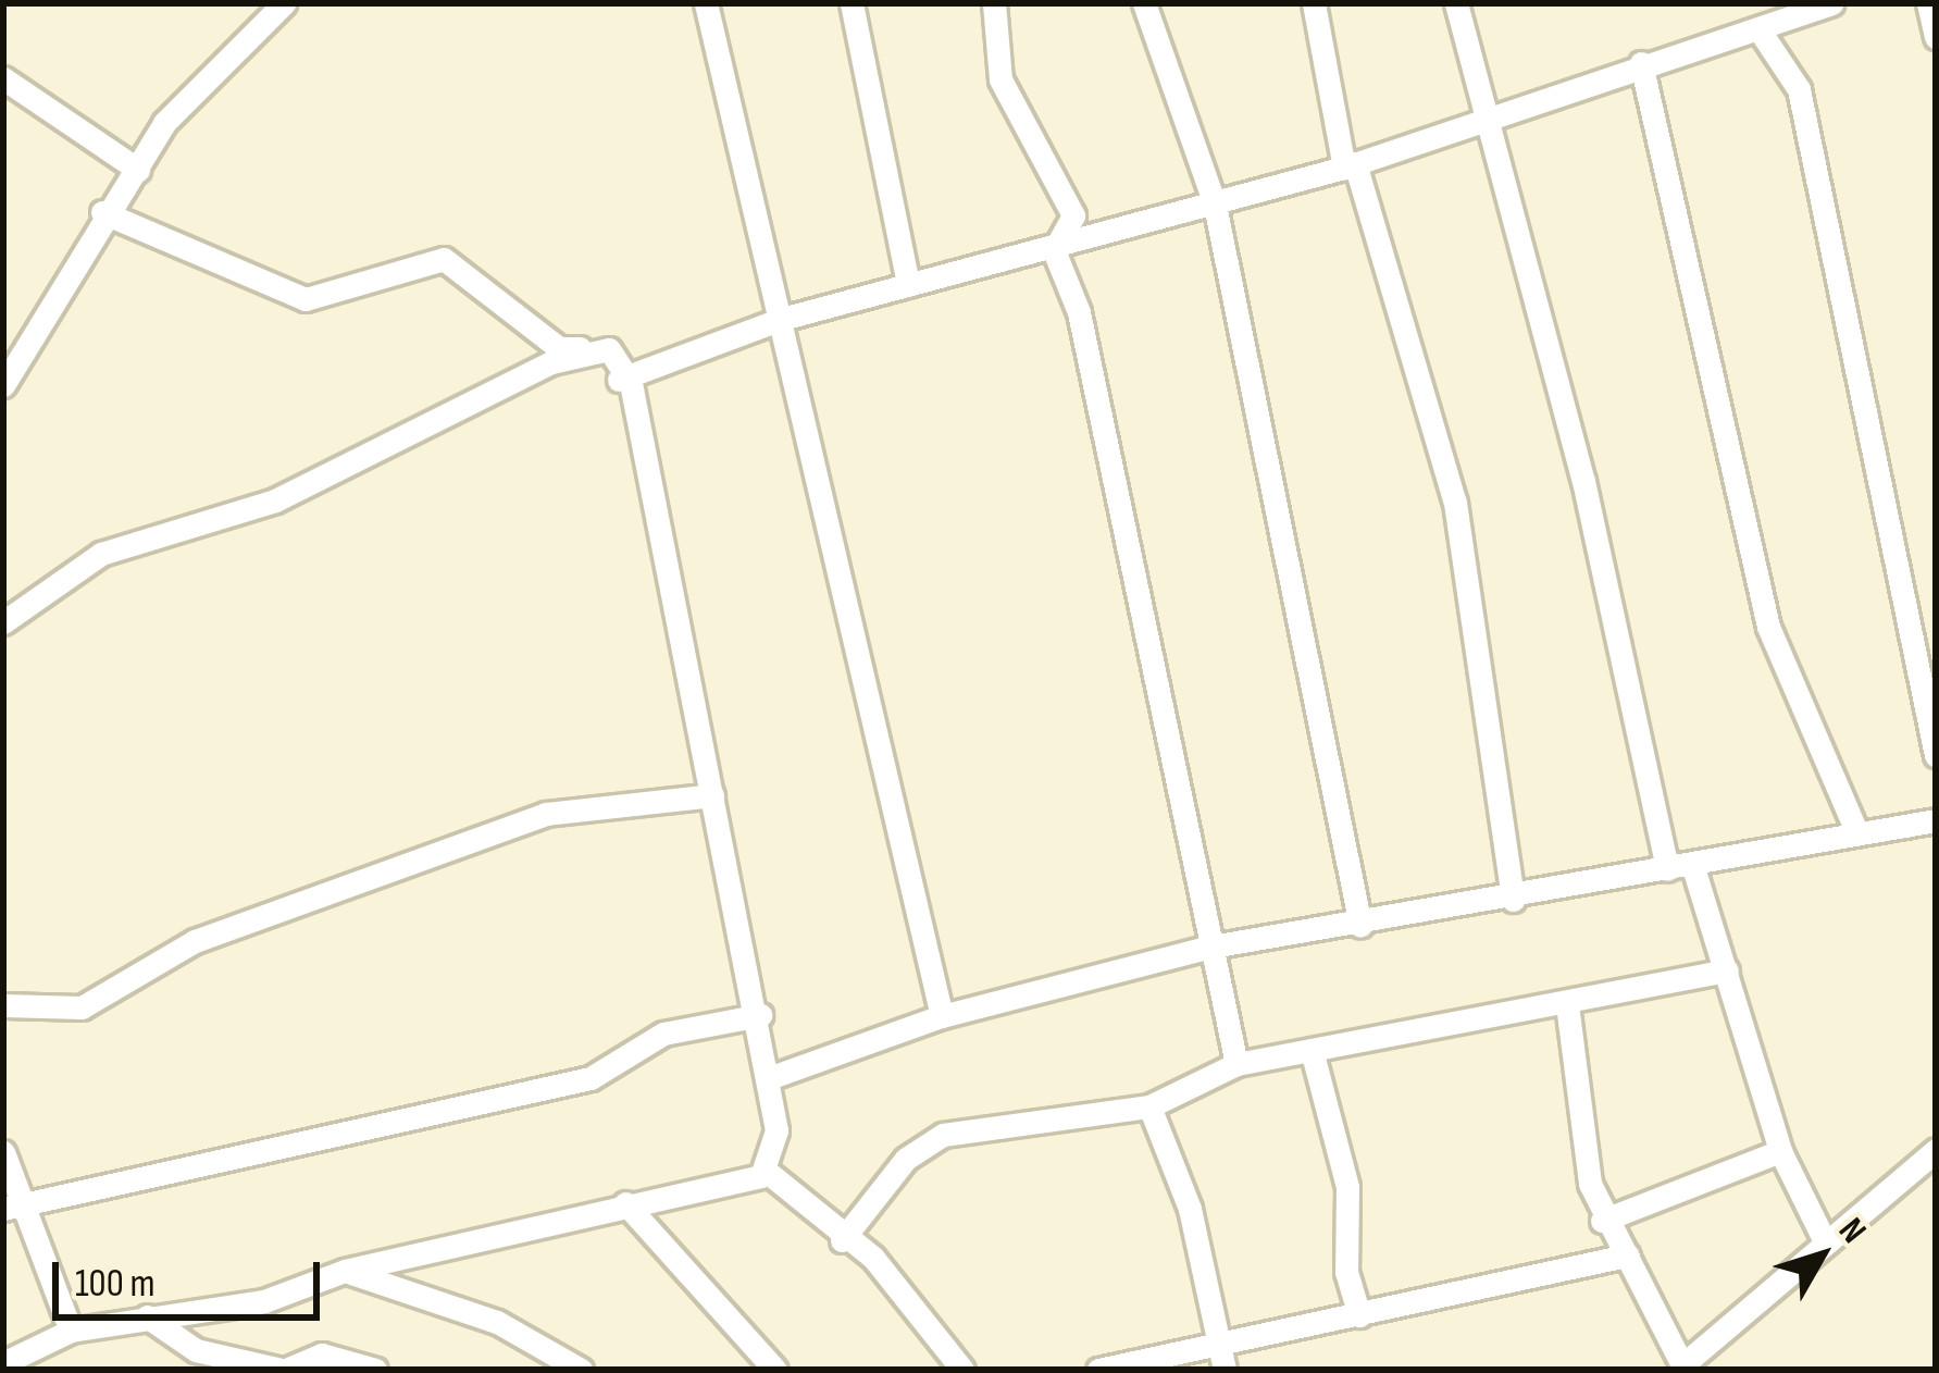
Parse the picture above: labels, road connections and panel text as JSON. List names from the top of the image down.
{
  "scale_bar": "100 m",
  "north": "top right"
}
